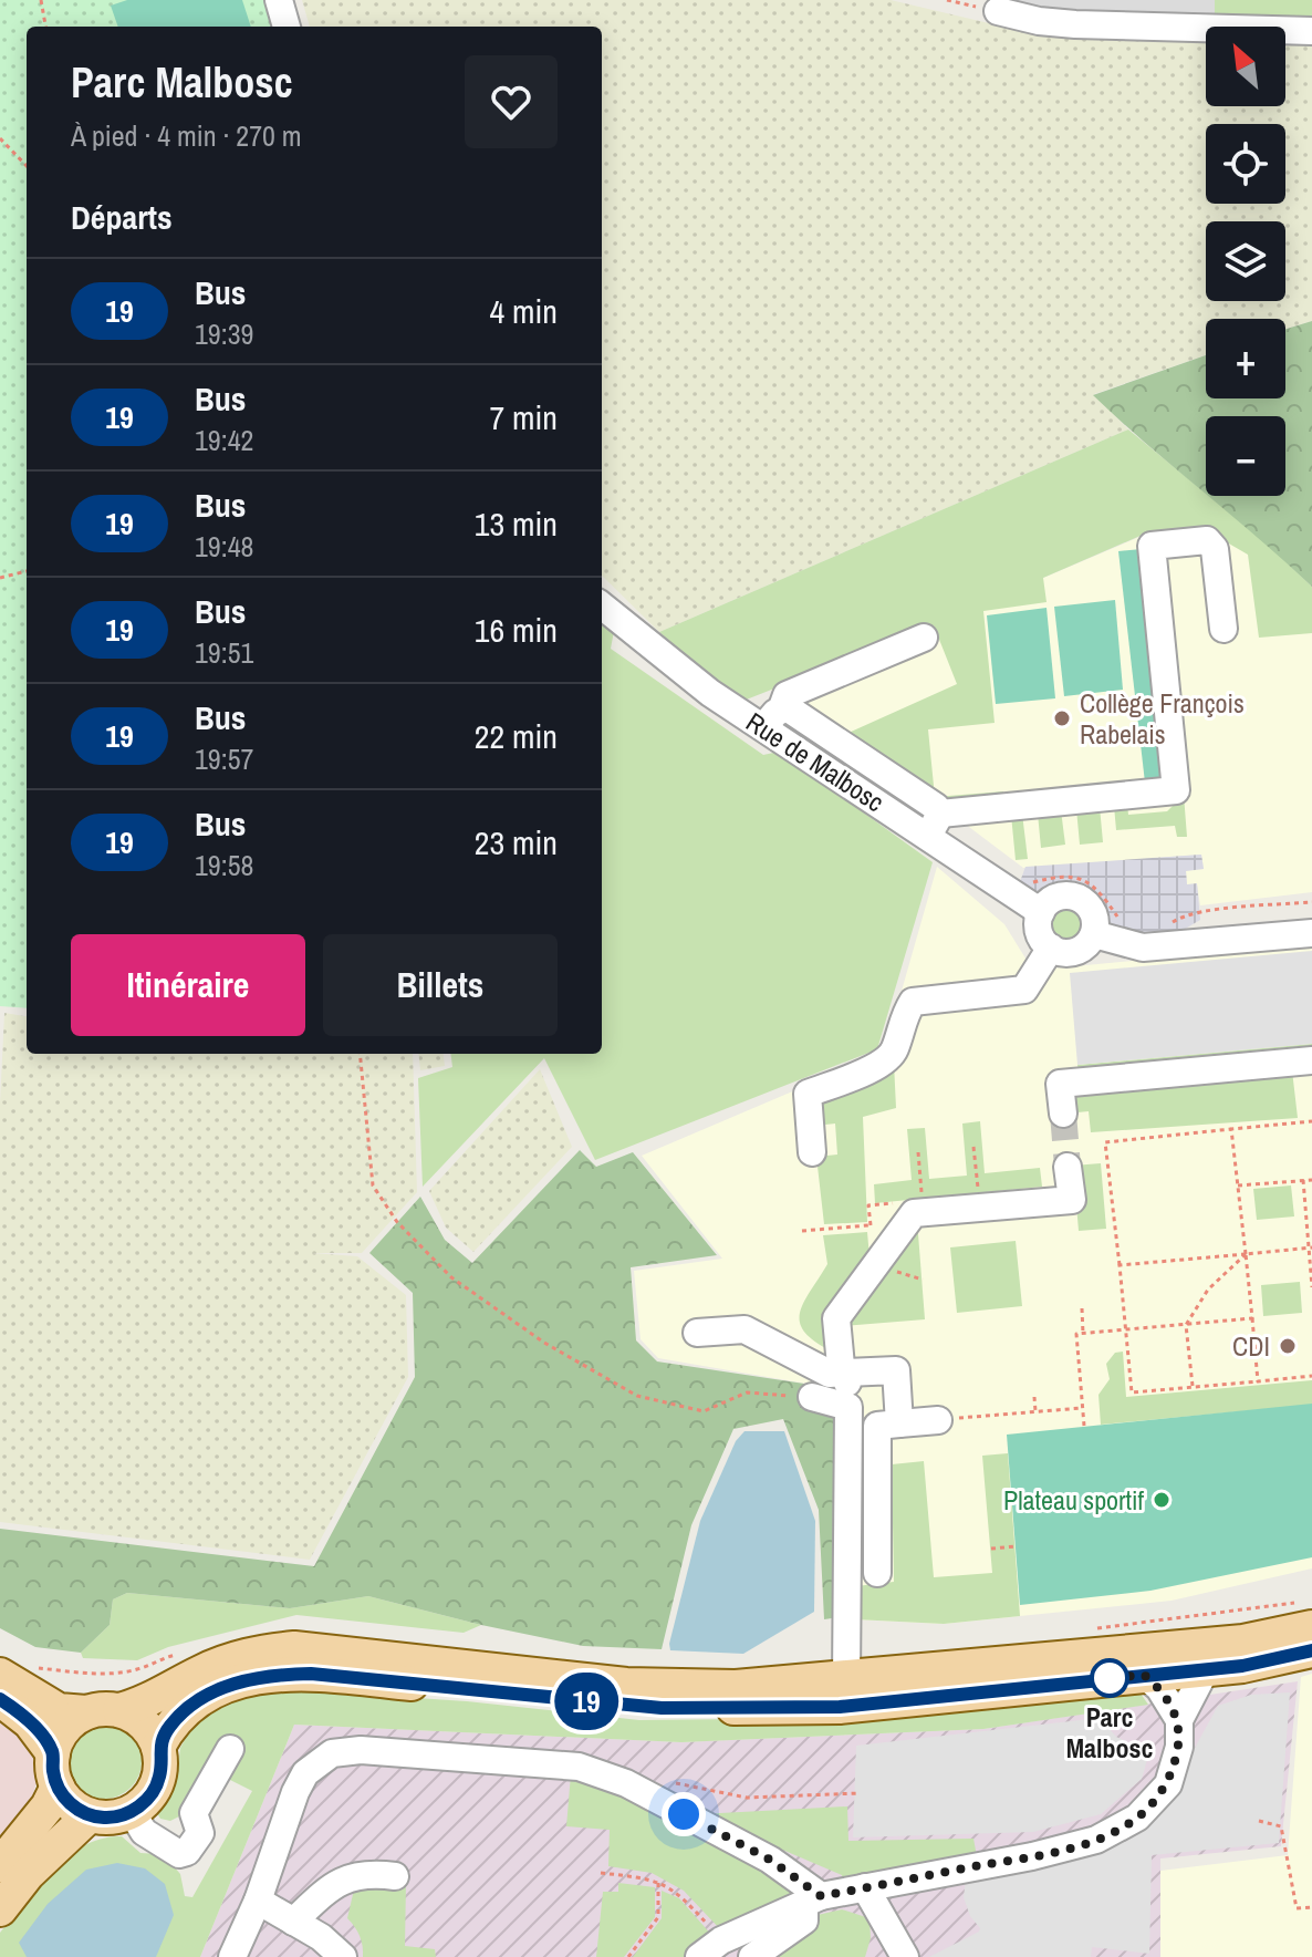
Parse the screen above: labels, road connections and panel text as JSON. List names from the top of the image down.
{
  "streets": {
    "street": ["Rue de Malbosc"]
  },
  "places": [
    "Collège François Rabelais",
    "CDI",
    "Plateau sportif",
    "Parc Malbosc"
  ],
  "lines": ["bus line 19"],
  "north": "top left",
  "page": {
    "on_map": "19",
    "map_buttons": ["+", "−"],
    "heading": [
      ["Parc Malbosc", "À pied · 4 min · 270 m"],
      "Départs"
    ],
    "list": [
      {
        "mark": "19",
        "name": "Bus",
        "note": "19:39",
        "value": "4 min"
      },
      {
        "mark": "19",
        "name": "Bus",
        "note": "19:42",
        "value": "7 min"
      },
      {
        "mark": "19",
        "name": "Bus",
        "note": "19:48",
        "value": "13 min"
      },
      {
        "mark": "19",
        "name": "Bus",
        "note": "19:51",
        "value": "16 min"
      },
      {
        "mark": "19",
        "name": "Bus",
        "note": "19:57",
        "value": "22 min"
      },
      {
        "mark": "19",
        "name": "Bus",
        "note": "19:58",
        "value": "23 min"
      }
    ],
    "buttons": ["Itinéraire", "Billets"]
  }
}
